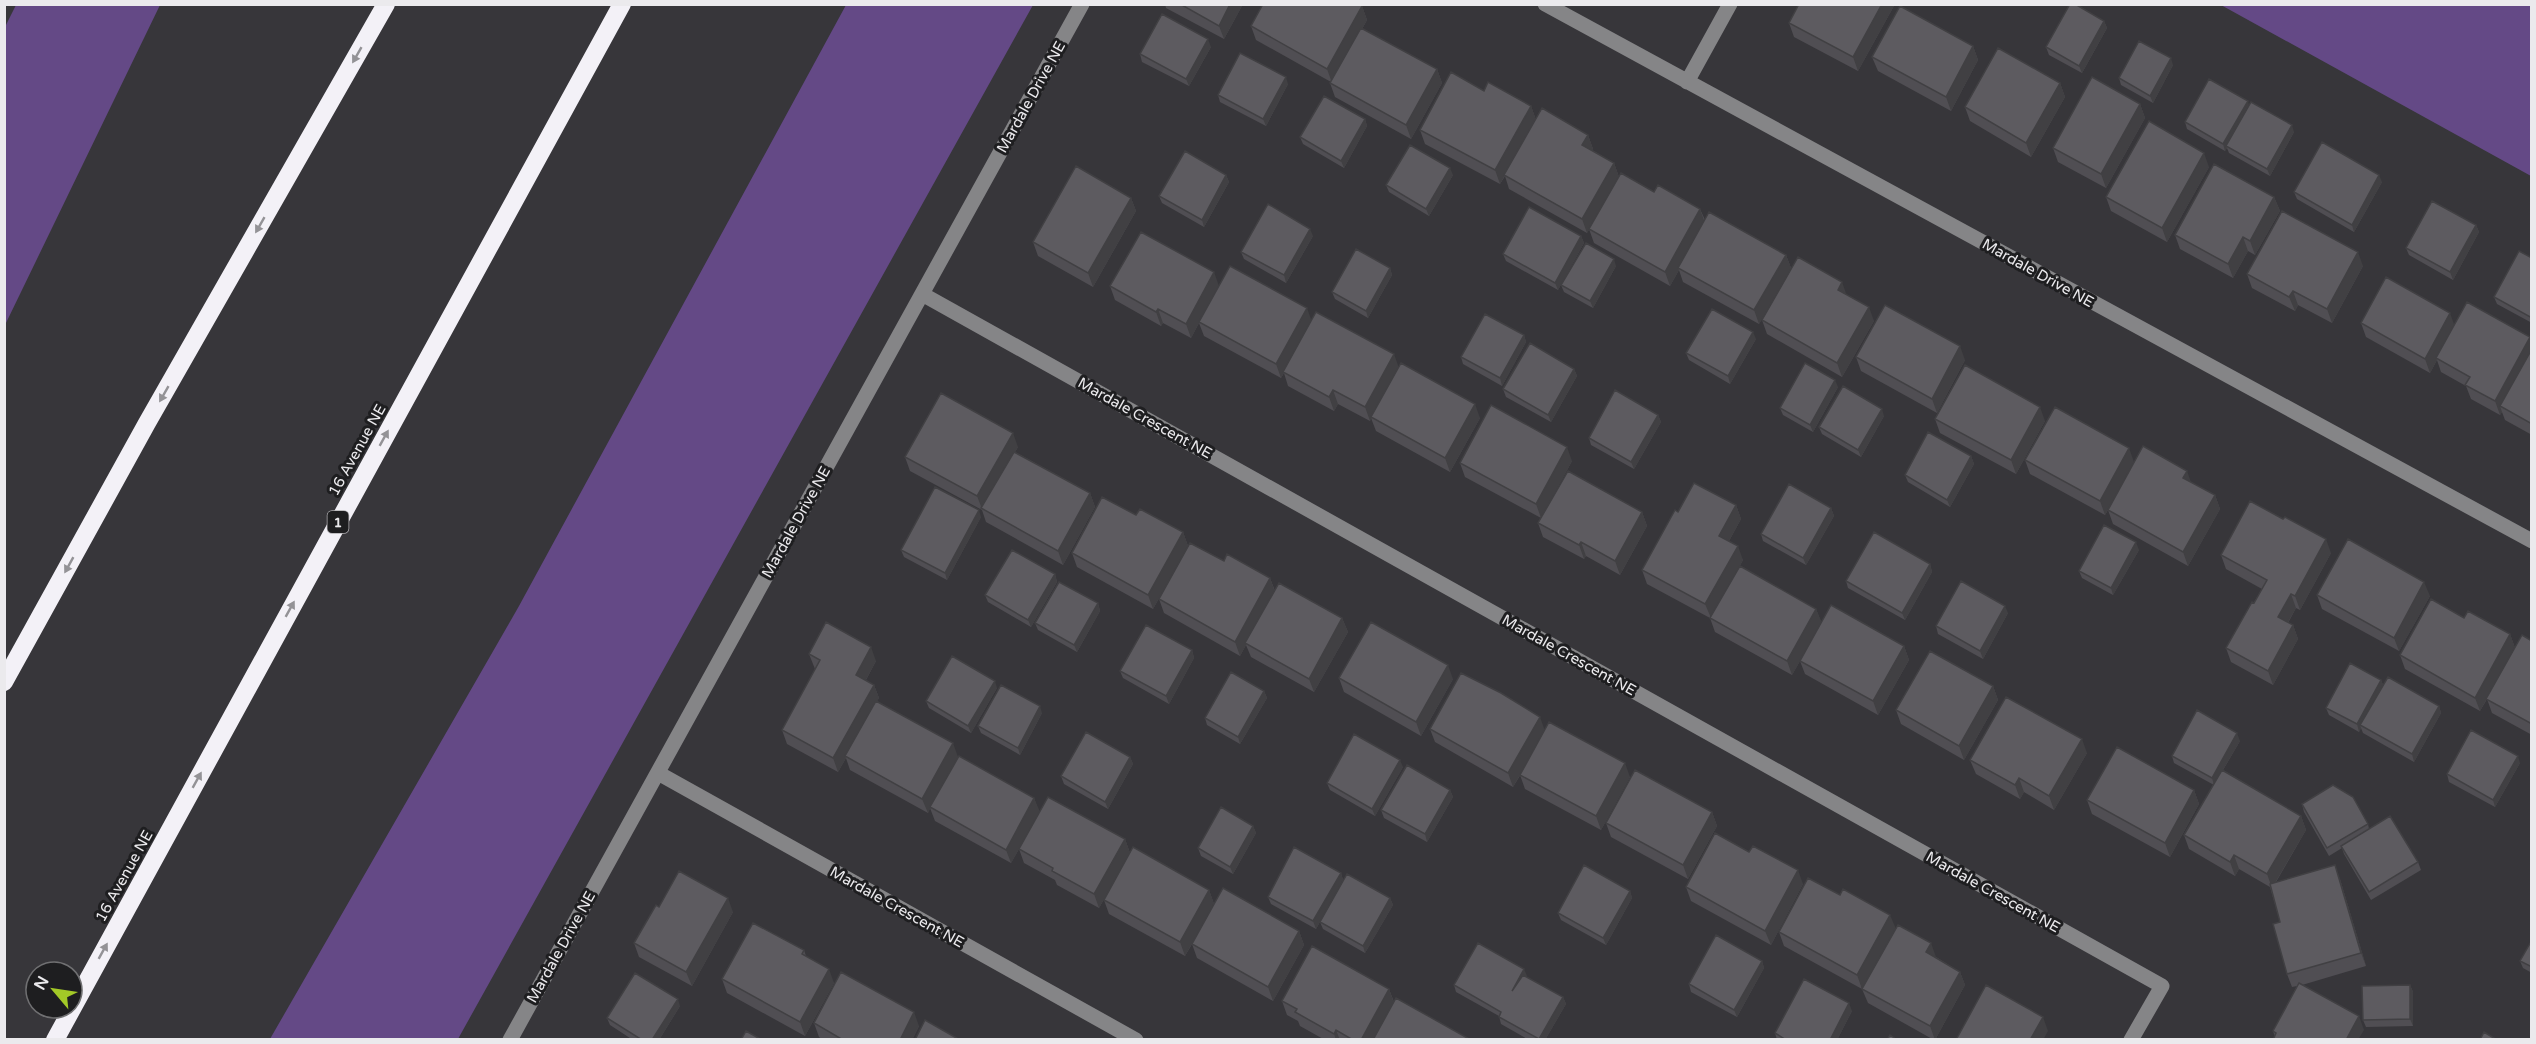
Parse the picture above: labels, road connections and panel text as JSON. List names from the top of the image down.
{
  "streets": {
    "highway": ["16 Avenue NE", "1"],
    "street": ["Mardale Drive NE", "Mardale Crescent NE"]
  },
  "crossings": [
    ["Mardale Drive NE", "Mardale Crescent NE"]
  ],
  "one_way": ["16 Avenue NE"],
  "north": "top left"
}
